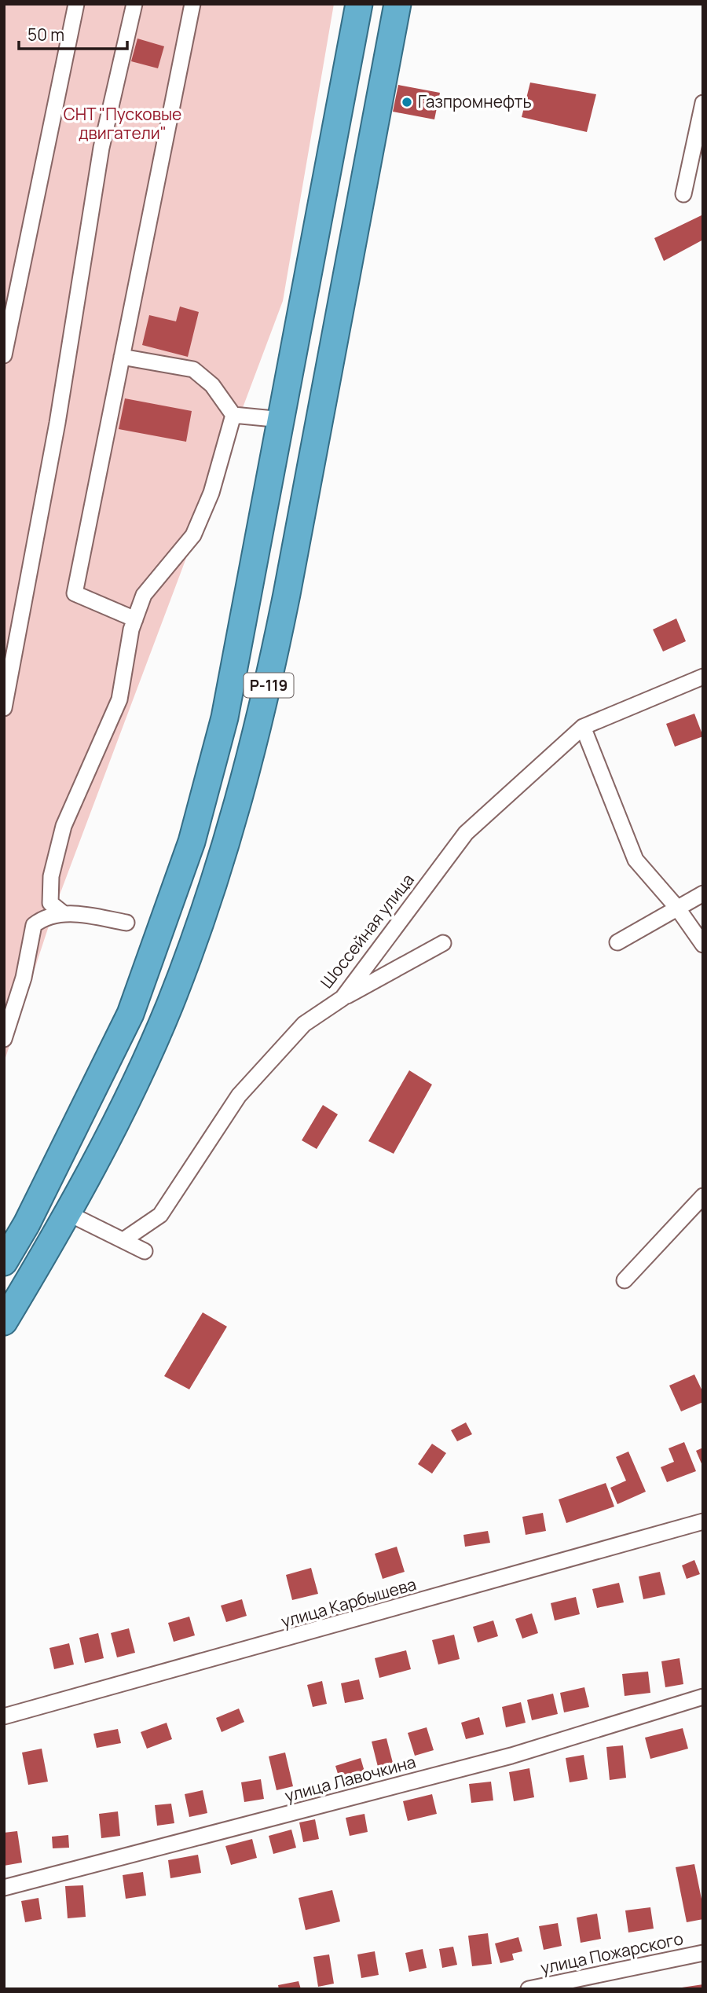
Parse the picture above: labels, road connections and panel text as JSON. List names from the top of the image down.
{
  "streets": {
    "highway": ["Р-119"],
    "street": [
      "Шоссейная улица",
      "улица Карбышева",
      "улица Лавочкина",
      "улица Пожарского"
    ]
  },
  "parks": ["СНТ \"Пусковые двигатели\""],
  "places": ["Газпромнефть"],
  "scale_bar": "50 m"
}
